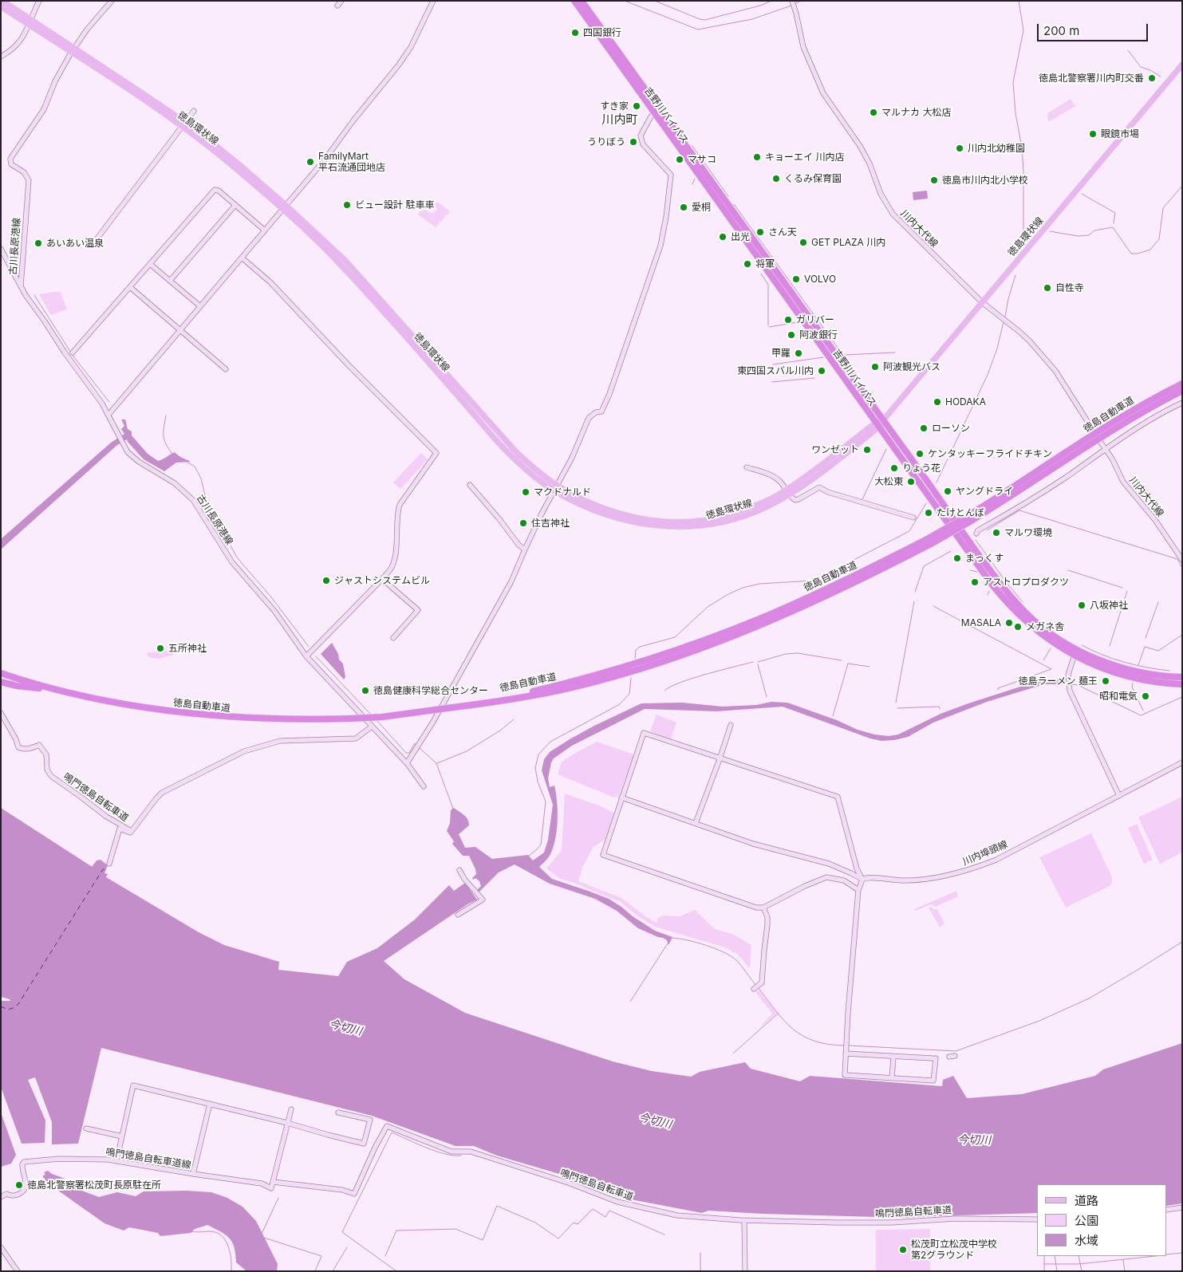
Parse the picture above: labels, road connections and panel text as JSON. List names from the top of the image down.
{
  "streets": {
    "highway": ["吉野川バイパス", "徳島自動車道"],
    "main road": ["徳島環状線"],
    "street": [
      "川内大代線",
      "古川長原港線",
      "鳴門徳島自転車道",
      "川内埠頭線",
      "鳴門徳島自転車道線"
    ]
  },
  "crossings": [
    ["吉野川バイパス", "徳島環状線"],
    ["徳島環状線", "川内大代線"],
    ["徳島環状線", "古川長原港線"],
    ["鳴門徳島自転車道", "鳴門徳島自転車道線"]
  ],
  "districts": ["川内町"],
  "water": ["今切川"],
  "places": [
    "四国銀行",
    "徳島北警察署川内町交番",
    "すき家",
    "マルナカ 大松店",
    "眼鏡市場",
    "うりぼう",
    "川内北幼稚園",
    "キョーエイ 川内店",
    "マサコ",
    "FamilyMart 平石流通団地店",
    "くるみ保育園",
    "徳島市川内北小学校",
    "ビュー設計 駐車車",
    "愛桐",
    "さん天",
    "出光",
    "GET PLAZA 川内",
    "あいあい温泉",
    "将軍",
    "VOLVO",
    "自性寺",
    "ガリバー",
    "阿波銀行",
    "甲羅",
    "阿波観光バス",
    "東四国スバル川内",
    "HODAKA",
    "ローソン",
    "ワンゼット",
    "ケンタッキーフライドチキン",
    "りょう花",
    "大松東",
    "ヤングドライ",
    "マクドナルド",
    "たけとんぼ",
    "住吉神社",
    "マルワ環境",
    "まっくす",
    "ジャストシステムビル",
    "アストロプロダクツ",
    "八坂神社",
    "MASALA",
    "メガネ舎",
    "五所神社",
    "徳島ラーメン 麺王",
    "徳島健康科学総合センター",
    "昭和電気",
    "徳島北警察署松茂町長原駐在所",
    "松茂町立松茂中学校 第2グラウンド"
  ],
  "legend": ["道路", "公園", "水域"],
  "scale_bar": "200 m"
}
